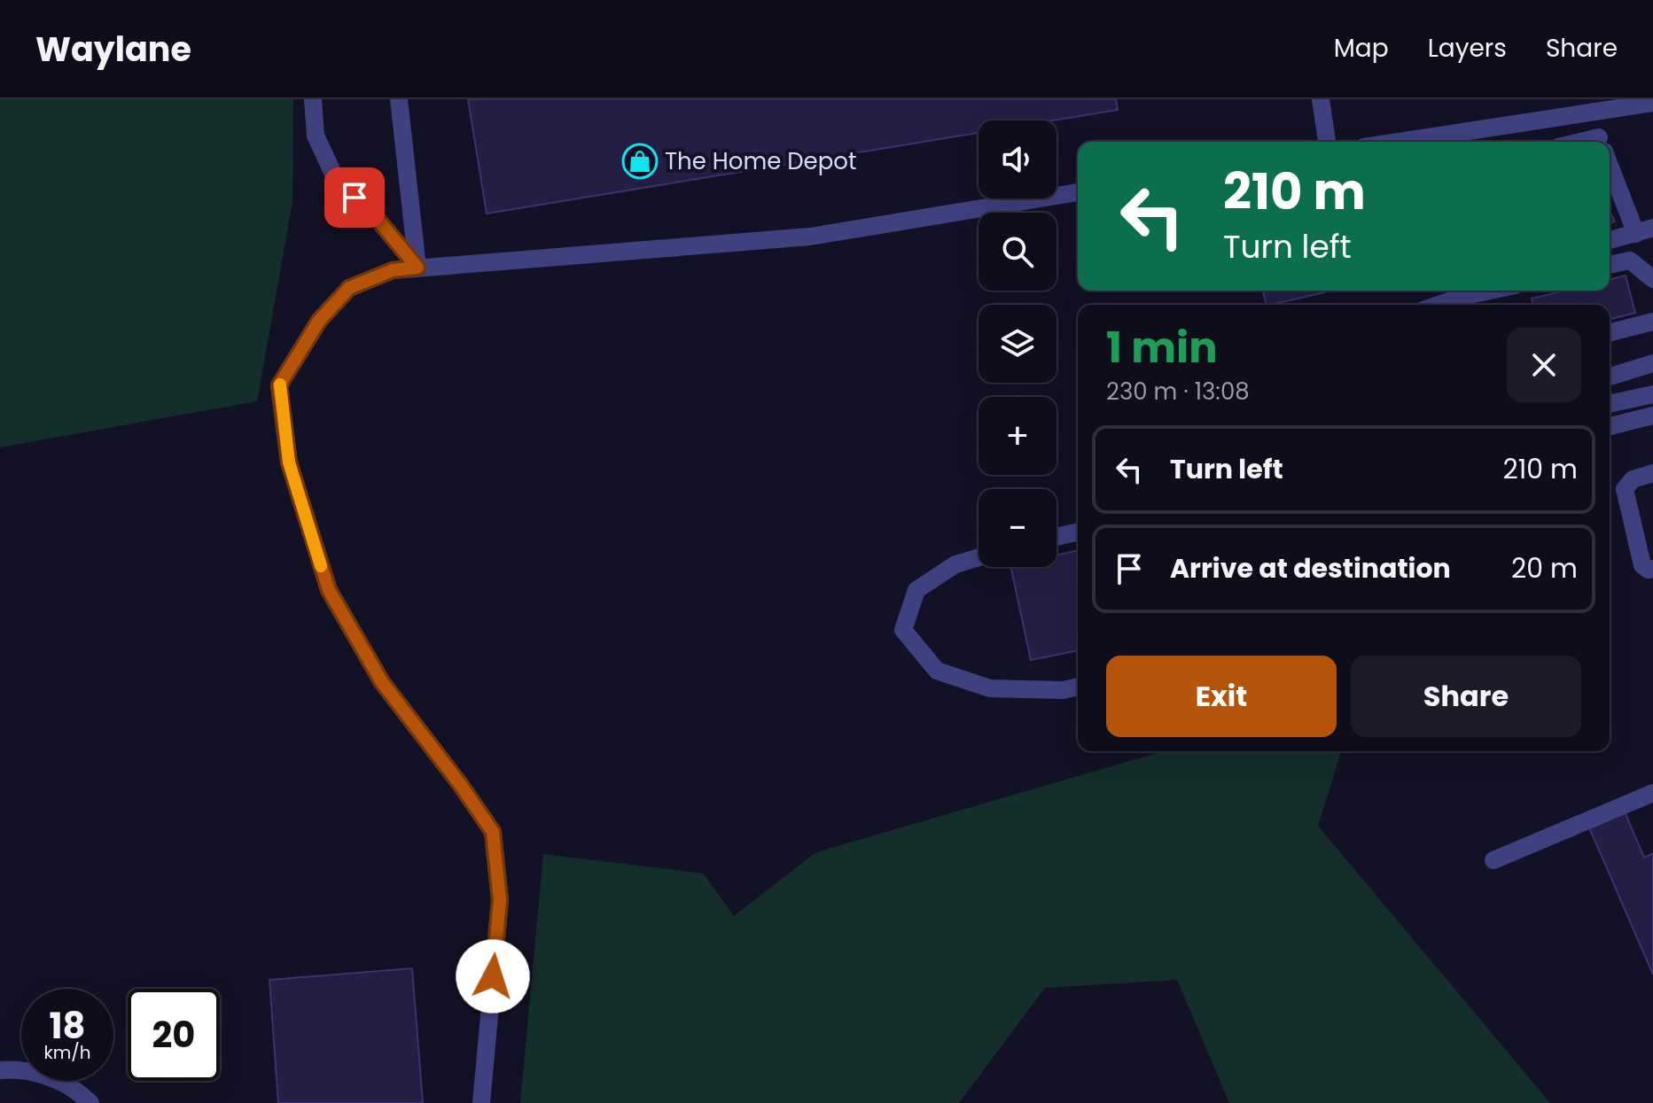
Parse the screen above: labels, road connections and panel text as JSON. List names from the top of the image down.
{
  "places": {
    "shop": ["The Home Depot"]
  },
  "page": {
    "header": "Waylane",
    "nav": ["Map", "Layers", "Share"],
    "map_buttons": ["+", "−"],
    "turn": ["210 m", "Turn left"],
    "heading": ["1 min", "230 m · 13:08"],
    "list": [
      {
        "name": "Turn left",
        "value": "210 m"
      },
      {
        "name": "Arrive at destination",
        "value": "20 m"
      }
    ],
    "buttons": ["Exit", "Share"],
    "speed": "18 km/h",
    "limit": "20"
  }
}
